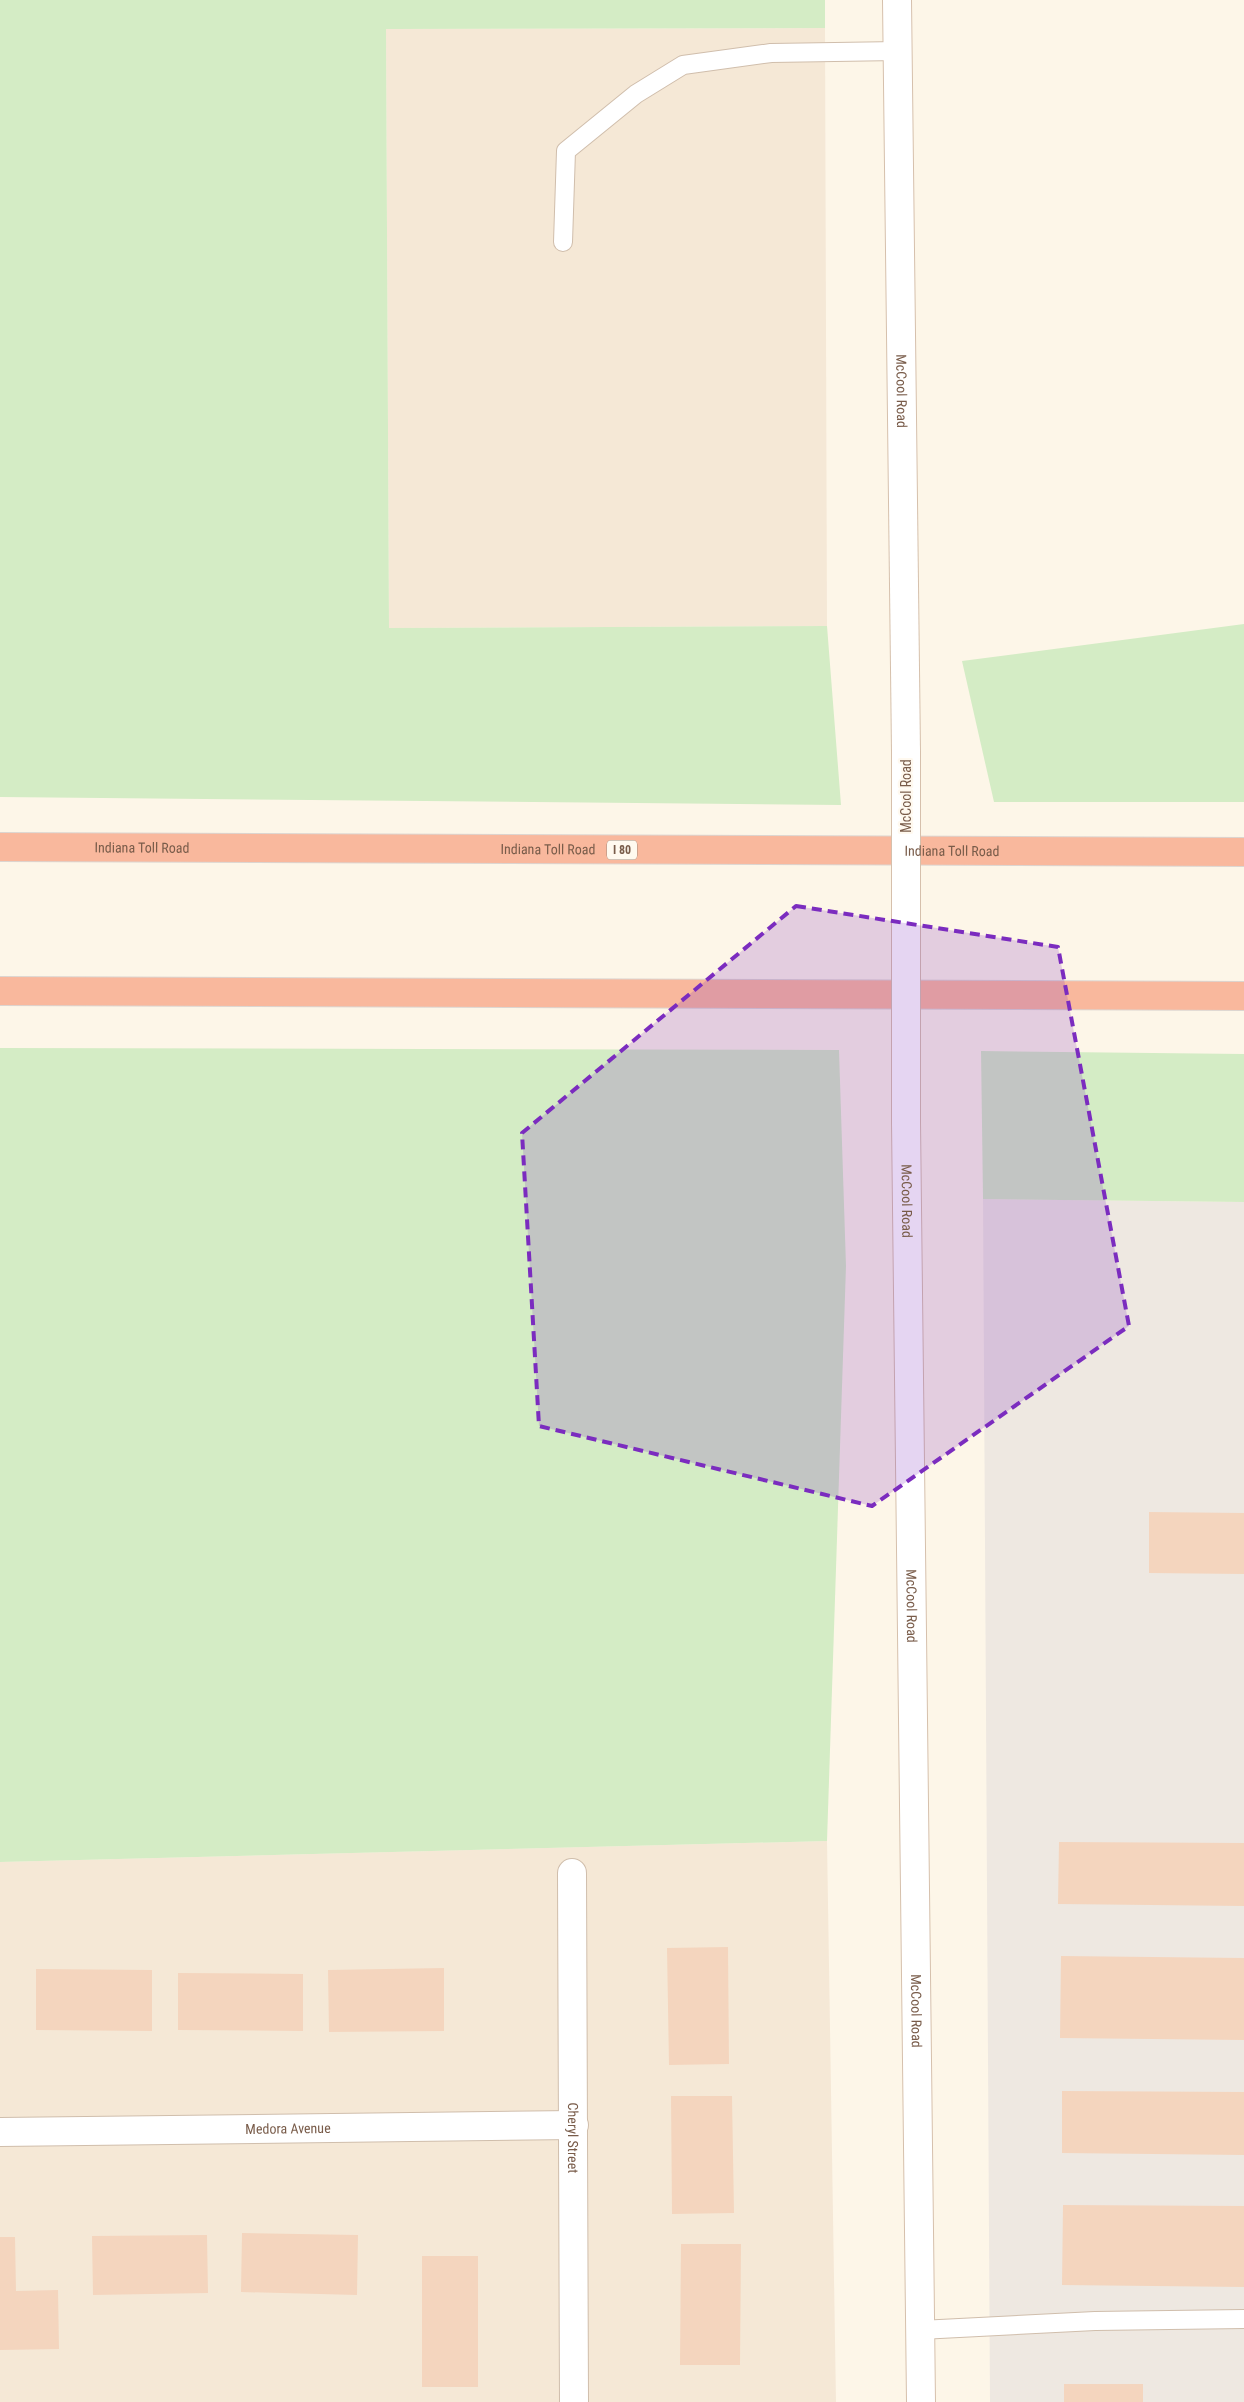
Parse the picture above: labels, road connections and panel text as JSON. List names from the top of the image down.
{
  "streets": {
    "highway": ["Indiana Toll Road", "I 80"],
    "street": ["McCool Road", "Medora Avenue", "Cheryl Street"]
  },
  "crossings": [
    ["Medora Avenue", "Cheryl Street"]
  ]
}
